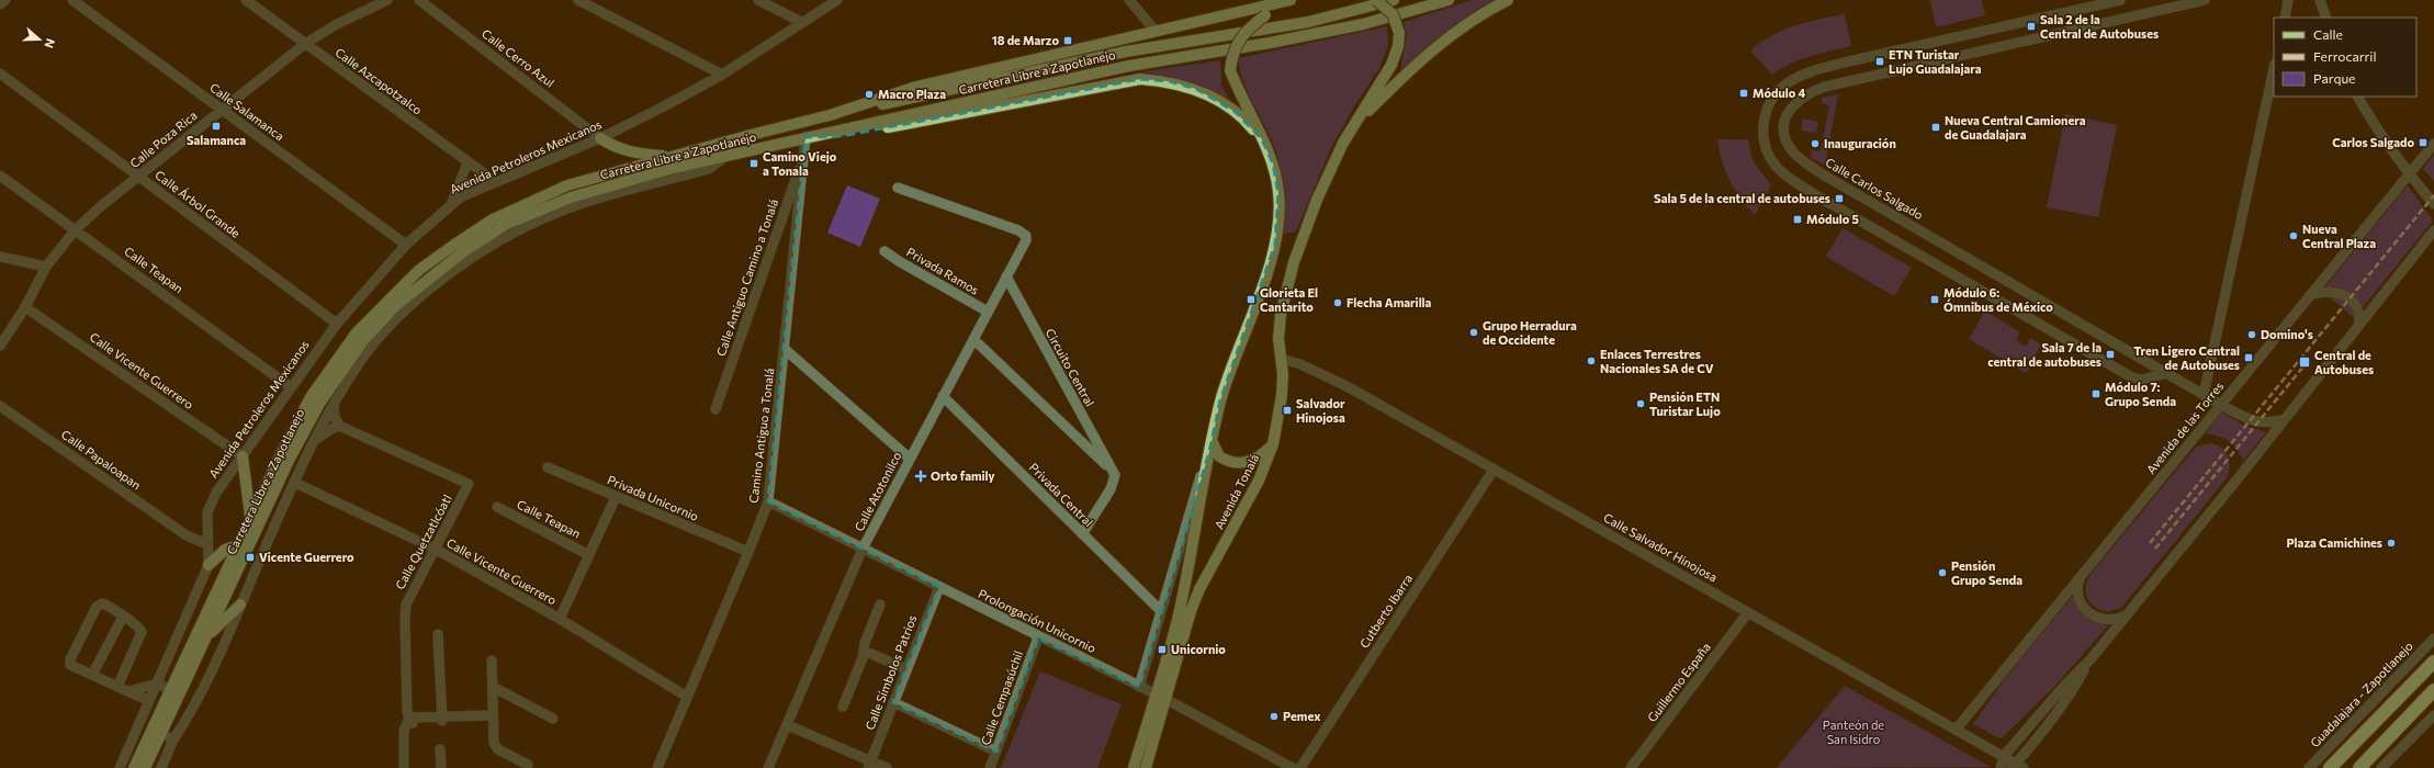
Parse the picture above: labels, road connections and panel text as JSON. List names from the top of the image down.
{
  "streets": {
    "main road": ["Carretera Libre a Zapotlanejo", "Avenida Tonalá"],
    "street": [
      "Calle Cerro Azul",
      "Calle Azcapotzalco",
      "Calle Salamanca",
      "Calle Poza Rica",
      "Avenida Petroleros Mexicanos",
      "Calle Carlos Salgado",
      "Calle Árbol Grande",
      "Calle Teapan",
      "Privada Ramos",
      "Calle Antiguo Camino a Tonalá",
      "Circuito Central",
      "Calle Vicente Guerrero",
      "Avenida de las Torres",
      "Camino Antiguo a Tonalá",
      "Calle Papaloapan",
      "Calle Atotonilco",
      "Privada Central",
      "Privada Unicornio",
      "Calle Quetzatlcóatl",
      "Calle Salvador Hinojosa",
      "Cutberto Ibarra",
      "Prolongación Unicornio",
      "Calle Símbolos Patrios",
      "Guillermo España",
      "Guadalajara - Zapotlanejo",
      "Calle Cempasúchil"
    ]
  },
  "crossings": [
    ["Calle Cerro Azul", "Avenida Petroleros Mexicanos"],
    ["Carretera Libre a Zapotlanejo", "Camino Antiguo a Tonalá"],
    ["Carretera Libre a Zapotlanejo", "Avenida Tonalá"],
    ["Calle Azcapotzalco", "Calle Poza Rica"],
    ["Calle Azcapotzalco", "Avenida Petroleros Mexicanos"],
    ["Calle Salamanca", "Calle Poza Rica"],
    ["Calle Salamanca", "Avenida Petroleros Mexicanos"],
    ["Calle Poza Rica", "Calle Árbol Grande"],
    ["Calle Poza Rica", "Calle Teapan"],
    ["Calle Poza Rica", "Calle Vicente Guerrero"],
    ["Avenida Petroleros Mexicanos", "Calle Árbol Grande"],
    ["Avenida Petroleros Mexicanos", "Calle Teapan"],
    ["Avenida Petroleros Mexicanos", "Calle Vicente Guerrero"],
    ["Avenida Petroleros Mexicanos", "Calle Papaloapan"],
    ["Calle Carlos Salgado", "Avenida de las Torres"],
    ["Privada Ramos", "Calle Atotonilco"],
    ["Calle Antiguo Camino a Tonalá", "Camino Antiguo a Tonalá"],
    ["Circuito Central", "Calle Atotonilco"],
    ["Calle Vicente Guerrero", "Camino Antiguo a Tonalá"],
    ["Calle Vicente Guerrero", "Calle Quetzatlcóatl"],
    ["Avenida de las Torres", "Calle Salvador Hinojosa"],
    ["Camino Antiguo a Tonalá", "Privada Unicornio"],
    ["Camino Antiguo a Tonalá", "Prolongación Unicornio"],
    ["Calle Atotonilco", "Privada Central"],
    ["Calle Atotonilco", "Prolongación Unicornio"],
    ["Avenida Tonalá", "Calle Salvador Hinojosa"],
    ["Avenida Tonalá", "Prolongación Unicornio"],
    ["Calle Salvador Hinojosa", "Cutberto Ibarra"],
    ["Calle Salvador Hinojosa", "Guillermo España"],
    ["Prolongación Unicornio", "Calle Símbolos Patrios"],
    ["Prolongación Unicornio", "Calle Cempasúchil"]
  ],
  "parks": ["Panteón de San Isidro"],
  "places": {
    "transit": [
      "Sala 2 de la Central de Autobuses",
      "18 de Marzo",
      "ETN Turistar Lujo Guadalajara",
      "Módulo 4",
      "Salamanca",
      "Nueva Central Camionera de Guadalajara",
      "Carlos Salgado",
      "Camino Viejo a Tonala",
      "Sala 5 de la central de autobuses",
      "Módulo 5",
      "Glorieta El Cantarito",
      "Módulo 6: Ómnibus de México",
      "Sala 7 de la central de autobuses",
      "Tren Ligero Central de Autobuses",
      "Central de Autobuses",
      "Módulo 7: Grupo Senda",
      "Salvador Hinojosa",
      "Vicente Guerrero",
      "Unicornio"
    ],
    "other": [
      "Macro Plaza",
      "Inauguración",
      "Nueva Central Plaza",
      "Flecha Amarilla",
      "Grupo Herradura de Occidente",
      "Domino's",
      "Enlaces Terrestres Nacionales SA de CV",
      "Pensión ETN Turistar Lujo",
      "Plaza Camichines",
      "Pensión Grupo Senda",
      "Pemex"
    ],
    "health": ["Orto family"]
  },
  "legend": ["Calle", "Ferrocarril", "Parque"],
  "north": "right"
}
